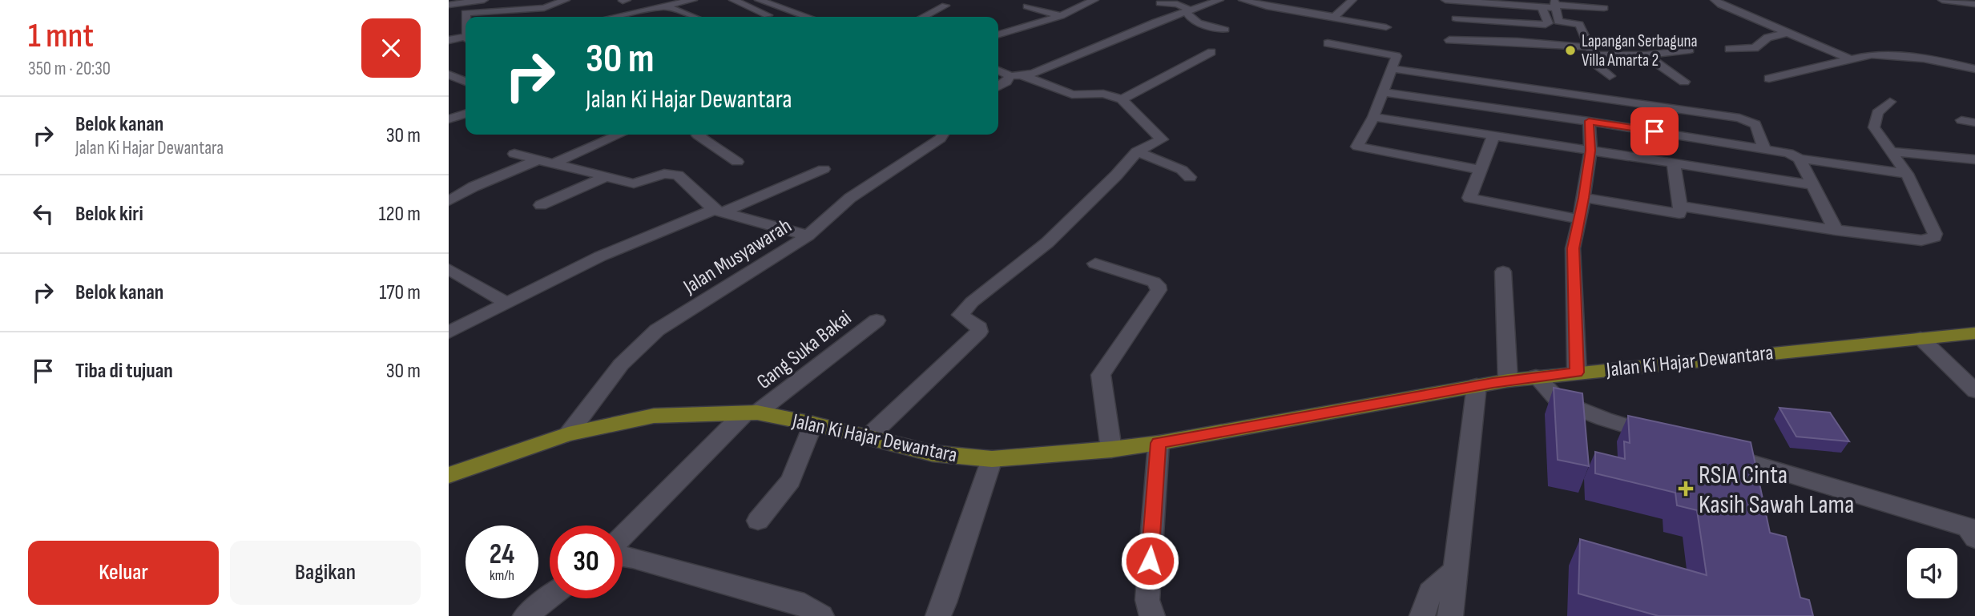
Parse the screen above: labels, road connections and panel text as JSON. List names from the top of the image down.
{
  "streets": {
    "main road": ["Jalan Ki Hajar Dewantara"],
    "street": ["Jalan Musyawarah", "Gang Suka Bakai"]
  },
  "crossings": [
    ["Jalan Musyawarah", "Jalan Ki Hajar Dewantara"],
    ["Gang Suka Bakai", "Jalan Ki Hajar Dewantara"]
  ],
  "places": {
    "other": ["Lapangan Serbaguna Villa Amarta 2"],
    "health": ["RSIA Cinta Kasih Sawah Lama"]
  },
  "page": {
    "heading": ["1 mnt", "350 m · 20:30"],
    "turn": ["30 m", "Jalan Ki Hajar Dewantara"],
    "list": [
      {
        "name": "Belok kanan",
        "note": "Jalan Ki Hajar Dewantara",
        "value": "30 m"
      },
      {
        "name": "Belok kiri",
        "value": "120 m"
      },
      {
        "name": "Belok kanan",
        "value": "170 m"
      },
      {
        "name": "Tiba di tujuan",
        "value": "30 m"
      }
    ],
    "speed": "24 km/h",
    "limit": "30",
    "buttons": ["Keluar", "Bagikan"]
  }
}
